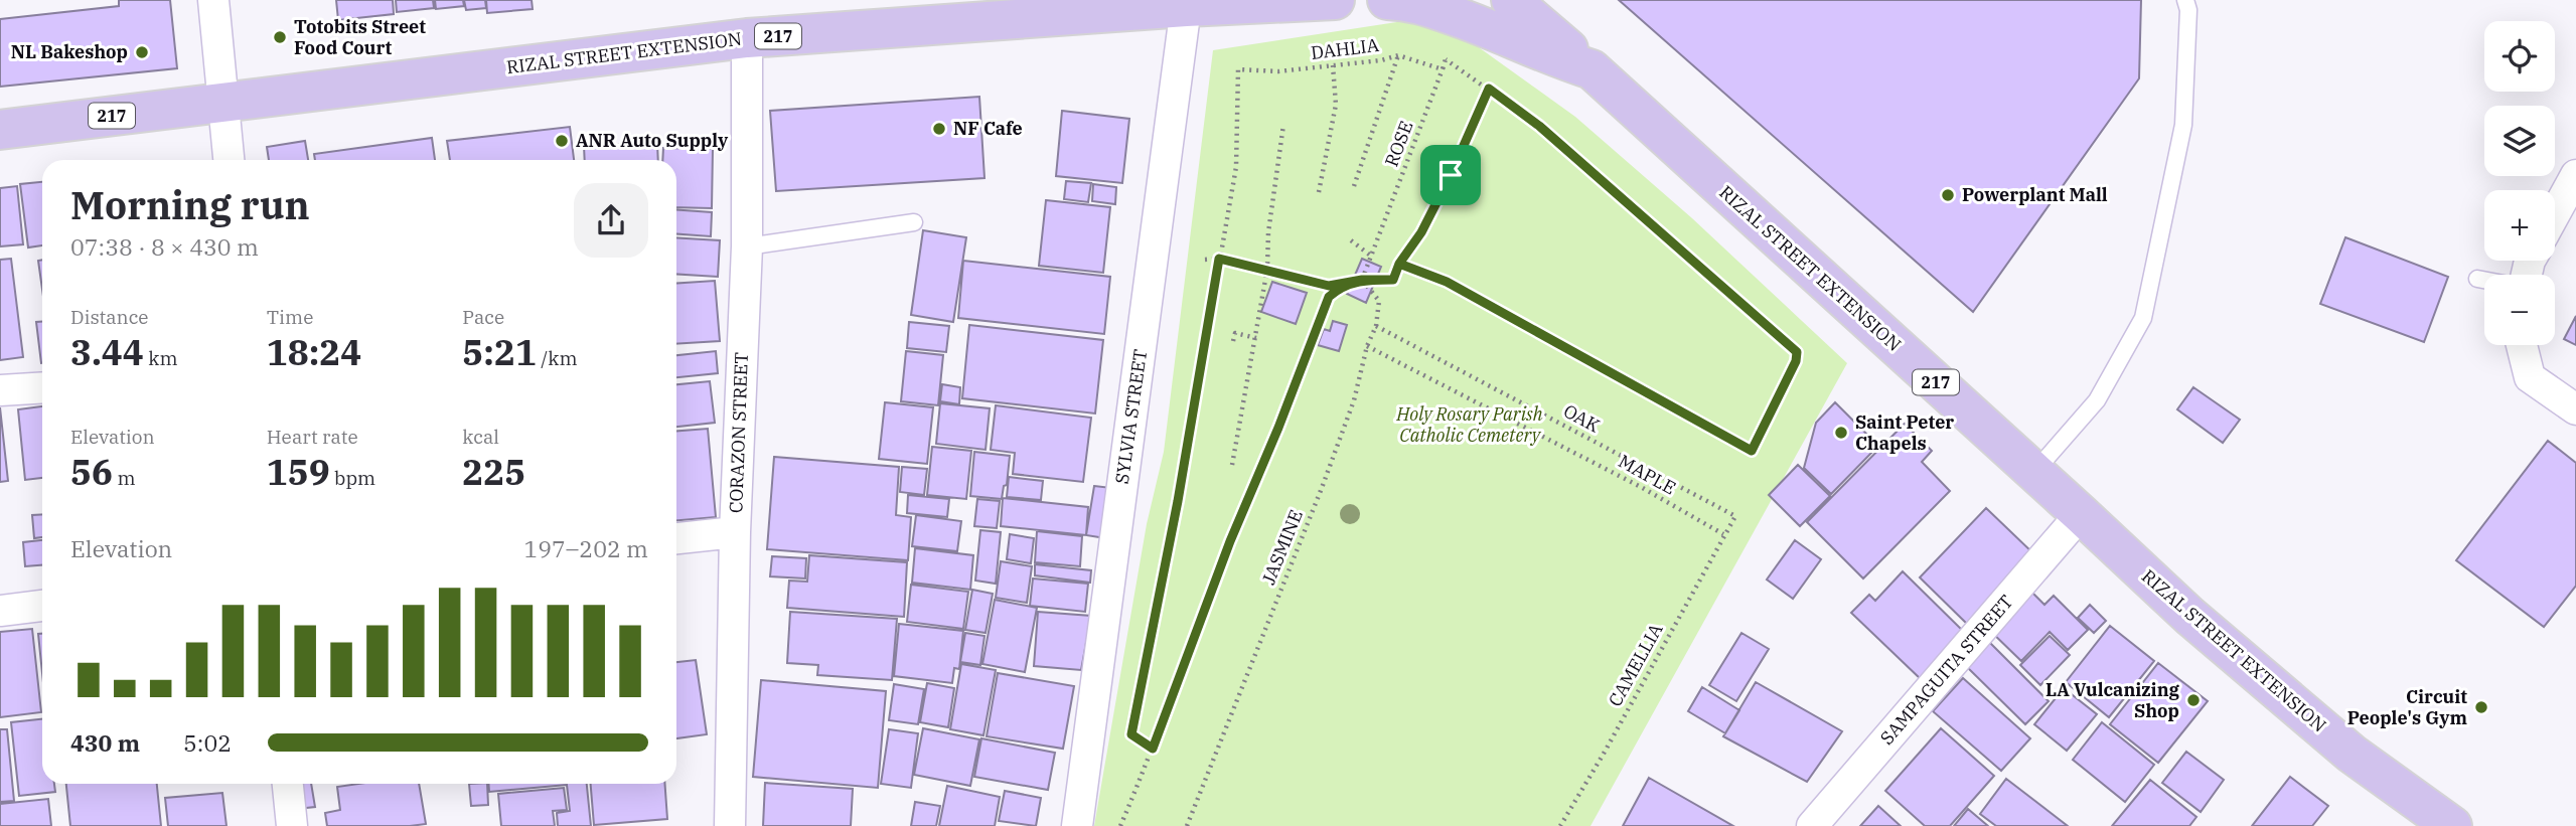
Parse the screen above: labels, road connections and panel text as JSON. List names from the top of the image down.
{
  "streets": {
    "main road": ["217", "RIZAL STREET EXTENSION"],
    "street": ["SYLVIA STREET", "CORAZON STREET", "SAMPAGUITA STREET"],
    "path": [
      "DAHLIA",
      "ROSE",
      "OAK",
      "MAPLE",
      "JASMINE",
      "CAMELLIA"
    ]
  },
  "crossings": [
    ["DAHLIA", "ROSE"],
    ["RIZAL STREET EXTENSION", "SYLVIA STREET"],
    ["RIZAL STREET EXTENSION", "CORAZON STREET"],
    ["RIZAL STREET EXTENSION", "SAMPAGUITA STREET"],
    ["ROSE", "JASMINE"],
    ["OAK", "JASMINE"],
    ["OAK", "CAMELLIA"],
    ["MAPLE", "JASMINE"],
    ["MAPLE", "CAMELLIA"]
  ],
  "parks": ["Holy Rosary Parish Catholic Cemetery"],
  "places": [
    "Totobits Street Food Court",
    "NL Bakeshop",
    "NF Cafe",
    "ANR Auto Supply",
    "Powerplant Mall",
    "Saint Peter Chapels",
    "LA Vulcanizing Shop",
    "Circuit People's Gym"
  ],
  "page": {
    "map_buttons": ["+", "−"],
    "heading": ["Morning run", "07:38 · 8 × 430 m"],
    "stats": [
      ["Distance", "3.44 km"],
      ["Time", "18:24"],
      ["Pace", "5:21 /km"],
      ["Elevation", "56 m"],
      ["Heart rate", "159 bpm"],
      ["kcal", "225"]
    ],
    "chart": ["Elevation", "197–202 m"],
    "list": [
      {
        "name": "430 m",
        "note": "5:02"
      }
    ]
  }
}
